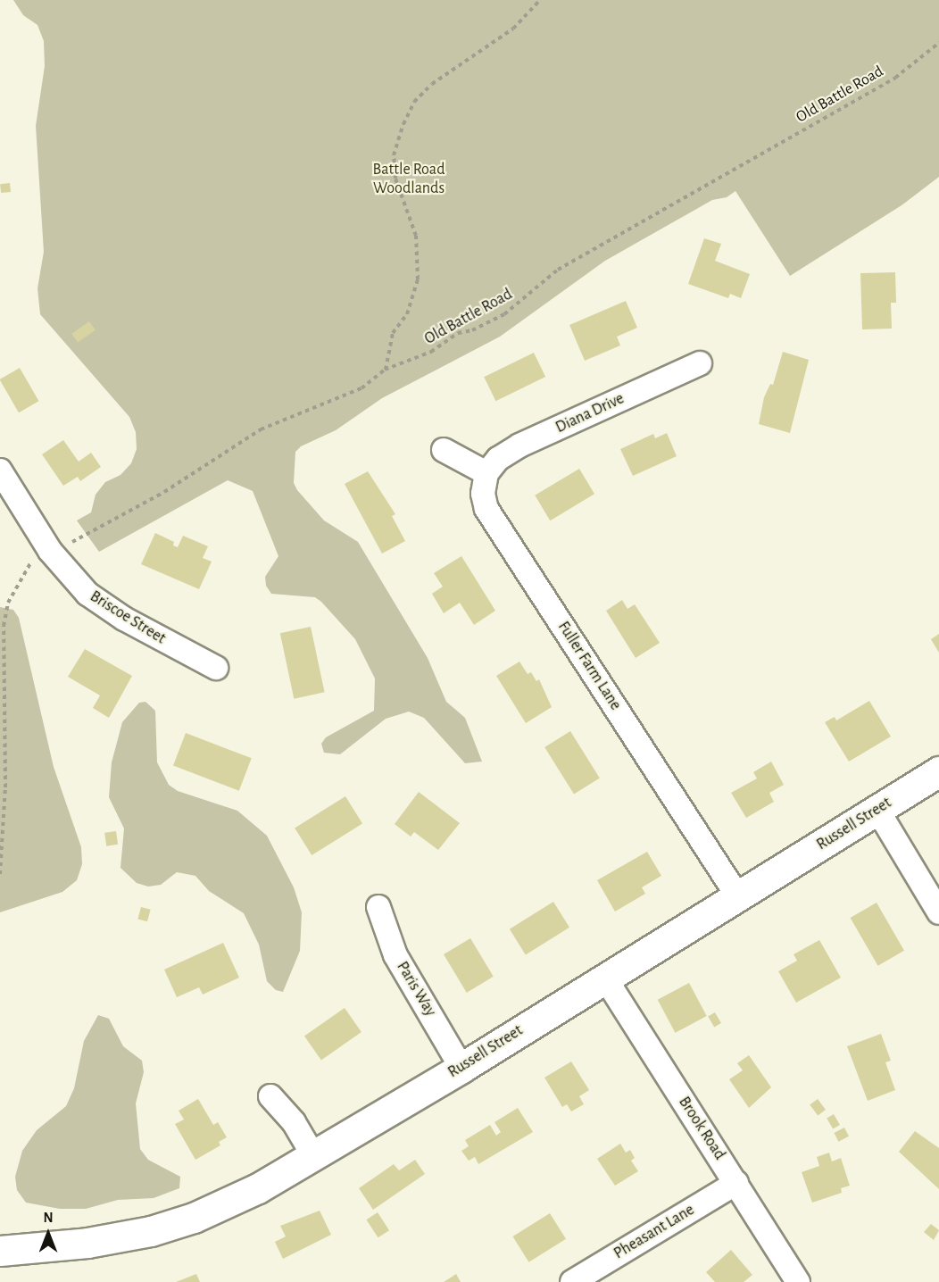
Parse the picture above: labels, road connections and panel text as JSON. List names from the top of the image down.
{
  "streets": {
    "street": [
      "Diana Drive",
      "Briscoe Street",
      "Fuller Farm Lane",
      "Russell Street",
      "Paris Way",
      "Brook Road",
      "Pheasant Lane"
    ],
    "path": ["Old Battle Road"]
  },
  "crossings": [
    ["Old Battle Road", "Briscoe Street"],
    ["Diana Drive", "Fuller Farm Lane"],
    ["Fuller Farm Lane", "Russell Street"],
    ["Russell Street", "Paris Way"],
    ["Russell Street", "Brook Road"],
    ["Brook Road", "Pheasant Lane"]
  ],
  "parks": ["Battle Road Woodlands"],
  "north": "top"
}
